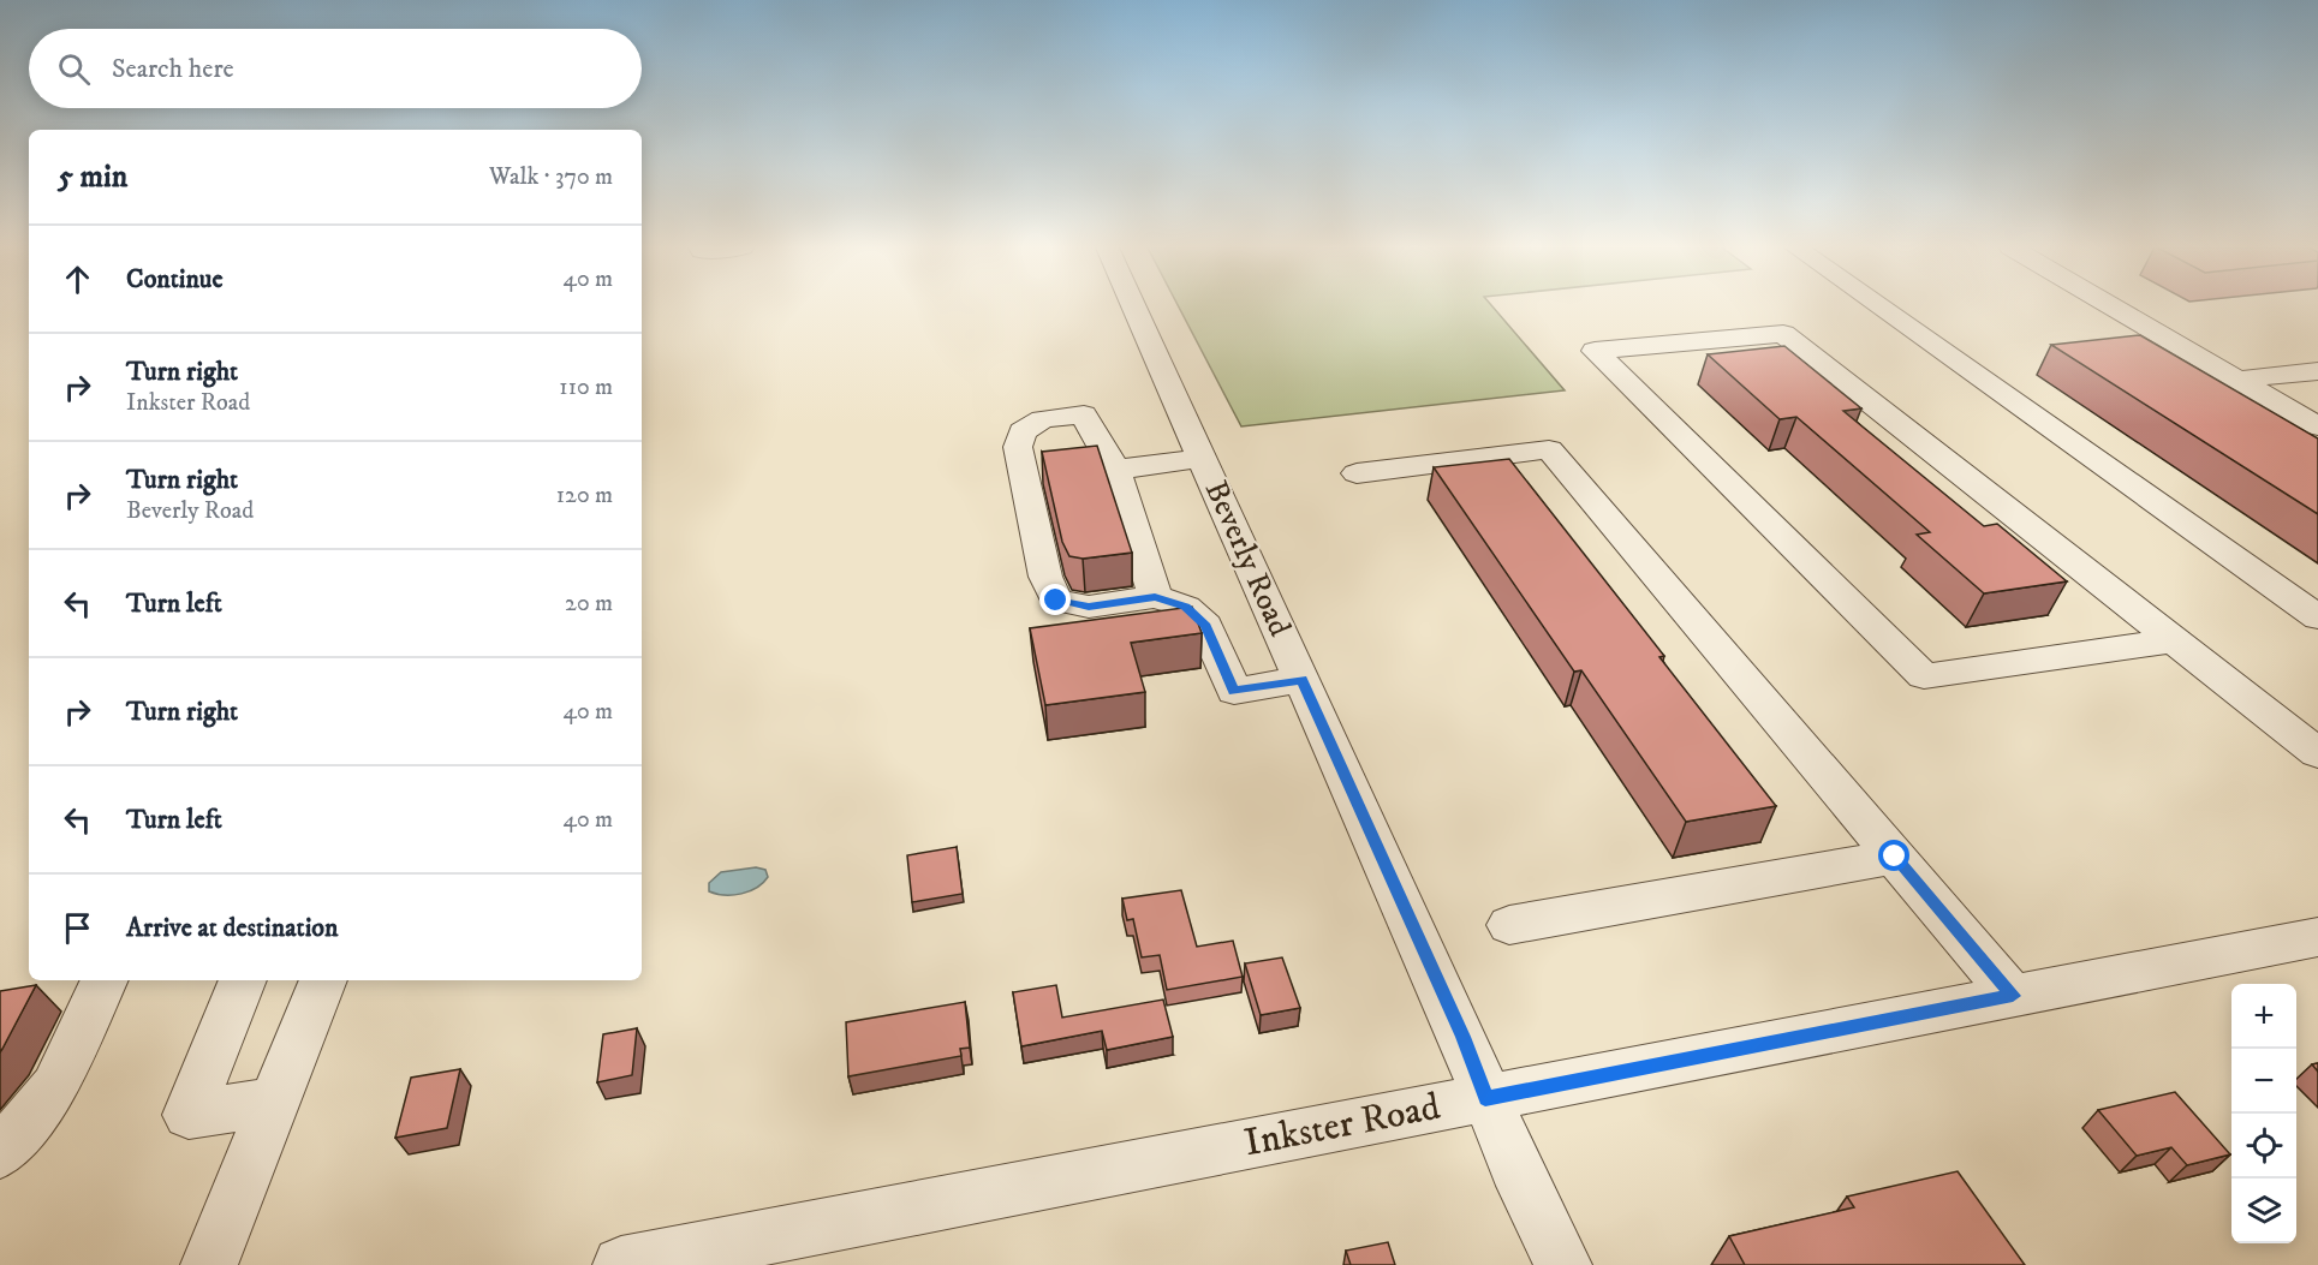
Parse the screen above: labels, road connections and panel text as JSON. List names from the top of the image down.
{
  "streets": {
    "street": ["Beverly Road", "Inkster Road"]
  },
  "crossings": [
    ["Beverly Road", "Inkster Road"]
  ],
  "page": {
    "search": "Search here",
    "heading": ["5 min", "Walk · 370 m"],
    "list": [
      ["Continue", "40 m"],
      ["Turn right", "Inkster Road", "110 m"],
      ["Turn right", "Beverly Road", "120 m"],
      ["Turn left", "20 m"],
      ["Turn right", "40 m"],
      ["Turn left", "40 m"],
      "Arrive at destination"
    ],
    "map_buttons": ["+", "−"]
  }
}
